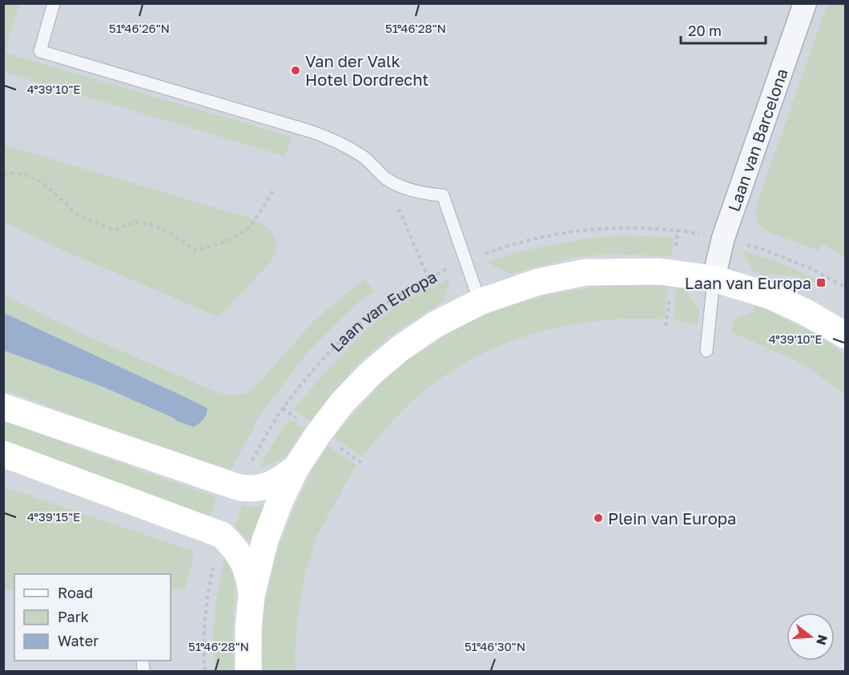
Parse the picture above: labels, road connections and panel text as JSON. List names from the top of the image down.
{
  "streets": {
    "street": ["Laan van Barcelona"],
    "path": ["Laan van Europa"]
  },
  "crossings": [
    ["Laan van Barcelona", "Laan van Europa"]
  ],
  "places": {
    "other": ["Van der Valk Hotel Dordrecht", "Plein van Europa"],
    "transit": ["Laan van Europa"]
  },
  "legend": ["Road", "Park", "Water"],
  "scale_bar": "20 m",
  "north": "right",
  "coordinates": [
    "51°46'26\"N",
    "51°46'28\"N",
    "4°39'10\"E",
    "4°39'15\"E",
    "51°46'30\"N"
  ]
}
